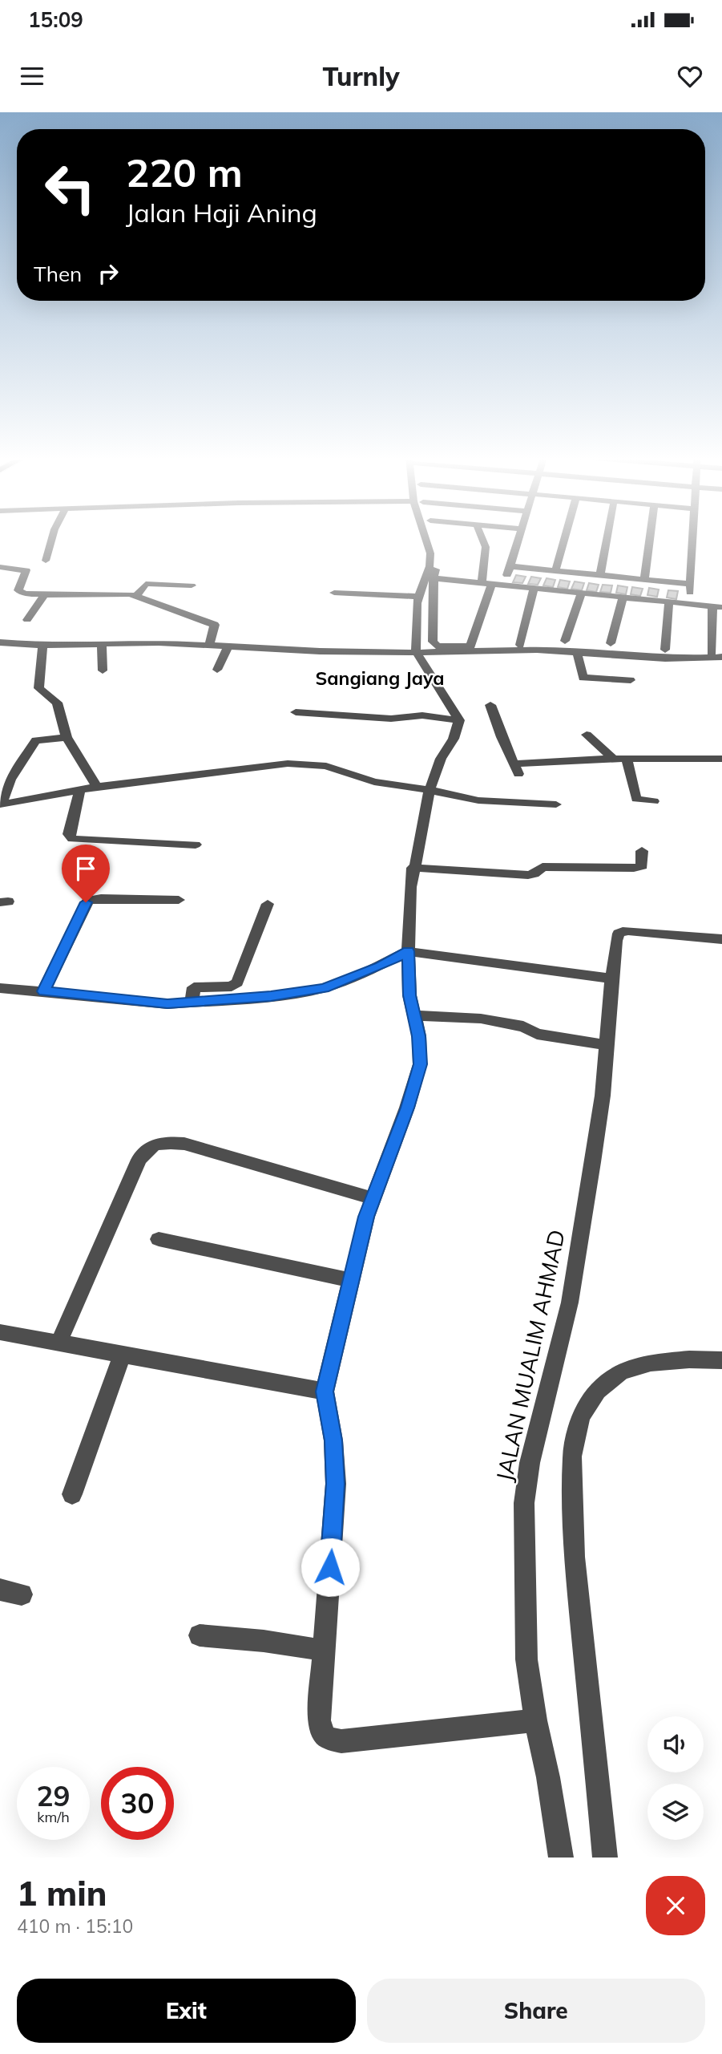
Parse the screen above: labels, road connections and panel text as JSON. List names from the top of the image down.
{
  "streets": {
    "street": ["JALAN MUALIM AHMAD"]
  },
  "districts": ["Sangiang Jaya"],
  "page": {
    "status": "15:09",
    "header": "Turnly",
    "turn": ["220 m", "Jalan Haji Aning"],
    "then": "Then",
    "speed": "29 km/h",
    "limit": "30",
    "heading": ["1 min", "410 m · 15:10"],
    "buttons": ["Exit", "Share"]
  }
}
